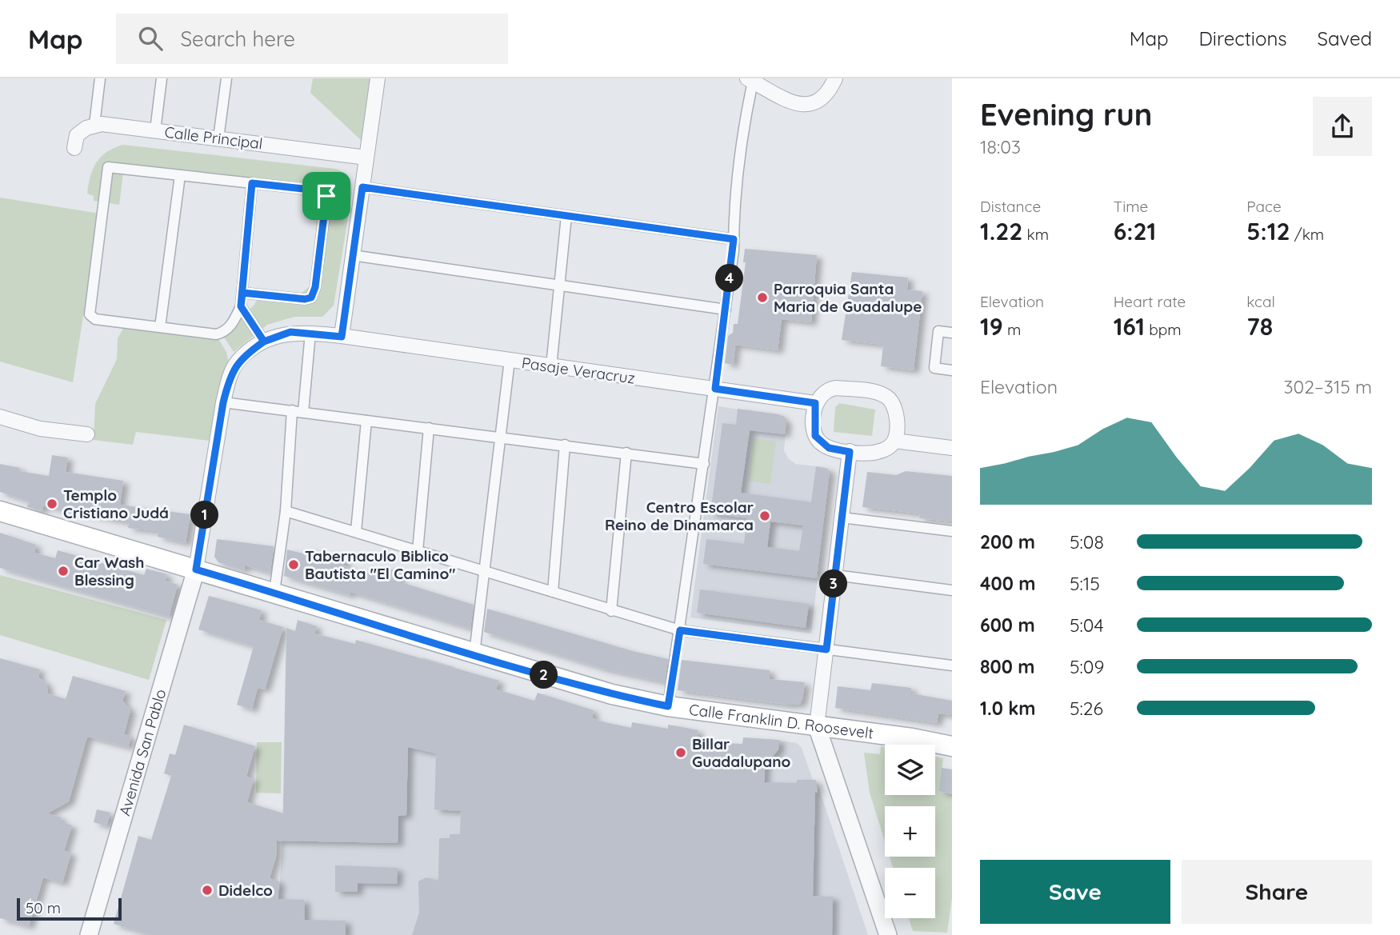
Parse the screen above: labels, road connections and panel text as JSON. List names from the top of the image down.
{
  "streets": {
    "main road": ["Calle Franklin D. Roosevelt"],
    "street": ["Calle Principal", "Pasaje Veracruz", "Avenida San Pablo"]
  },
  "crossings": [
    ["Pasaje Veracruz", "Calle Franklin D. Roosevelt"],
    ["Pasaje Veracruz", "Avenida San Pablo"],
    ["Calle Franklin D. Roosevelt", "Avenida San Pablo"]
  ],
  "places": [
    "Parroquia Santa Maria de Guadalupe",
    "Templo Cristiano Judá",
    "Centro Escolar Reino de Dinamarca",
    "Tabernaculo Biblico Bautista \"El Camino\"",
    "Car Wash Blessing",
    "Billar Guadalupano",
    "Didelco"
  ],
  "scale_bar": "50 m",
  "page": {
    "header": "Map",
    "search": "Search here",
    "nav": ["Map", "Directions", "Saved"],
    "heading": ["Evening run", "18:03"],
    "stats": [
      ["Distance", "1.22 km"],
      ["Time", "6:21"],
      ["Pace", "5:12 /km"],
      ["Elevation", "19 m"],
      ["Heart rate", "161 bpm"],
      ["kcal", "78"]
    ],
    "pins": [
      "4",
      "1",
      "3",
      "2"
    ],
    "chart": ["Elevation", "302–315 m"],
    "list": [
      {
        "name": "200 m",
        "note": "5:08"
      },
      {
        "name": "400 m",
        "note": "5:15"
      },
      {
        "name": "600 m",
        "note": "5:04"
      },
      {
        "name": "800 m",
        "note": "5:09"
      },
      {
        "name": "1.0 km",
        "note": "5:26"
      }
    ],
    "map_buttons": ["+", "−"],
    "buttons": ["Save", "Share"],
    "scale": "50 m"
  }
}
